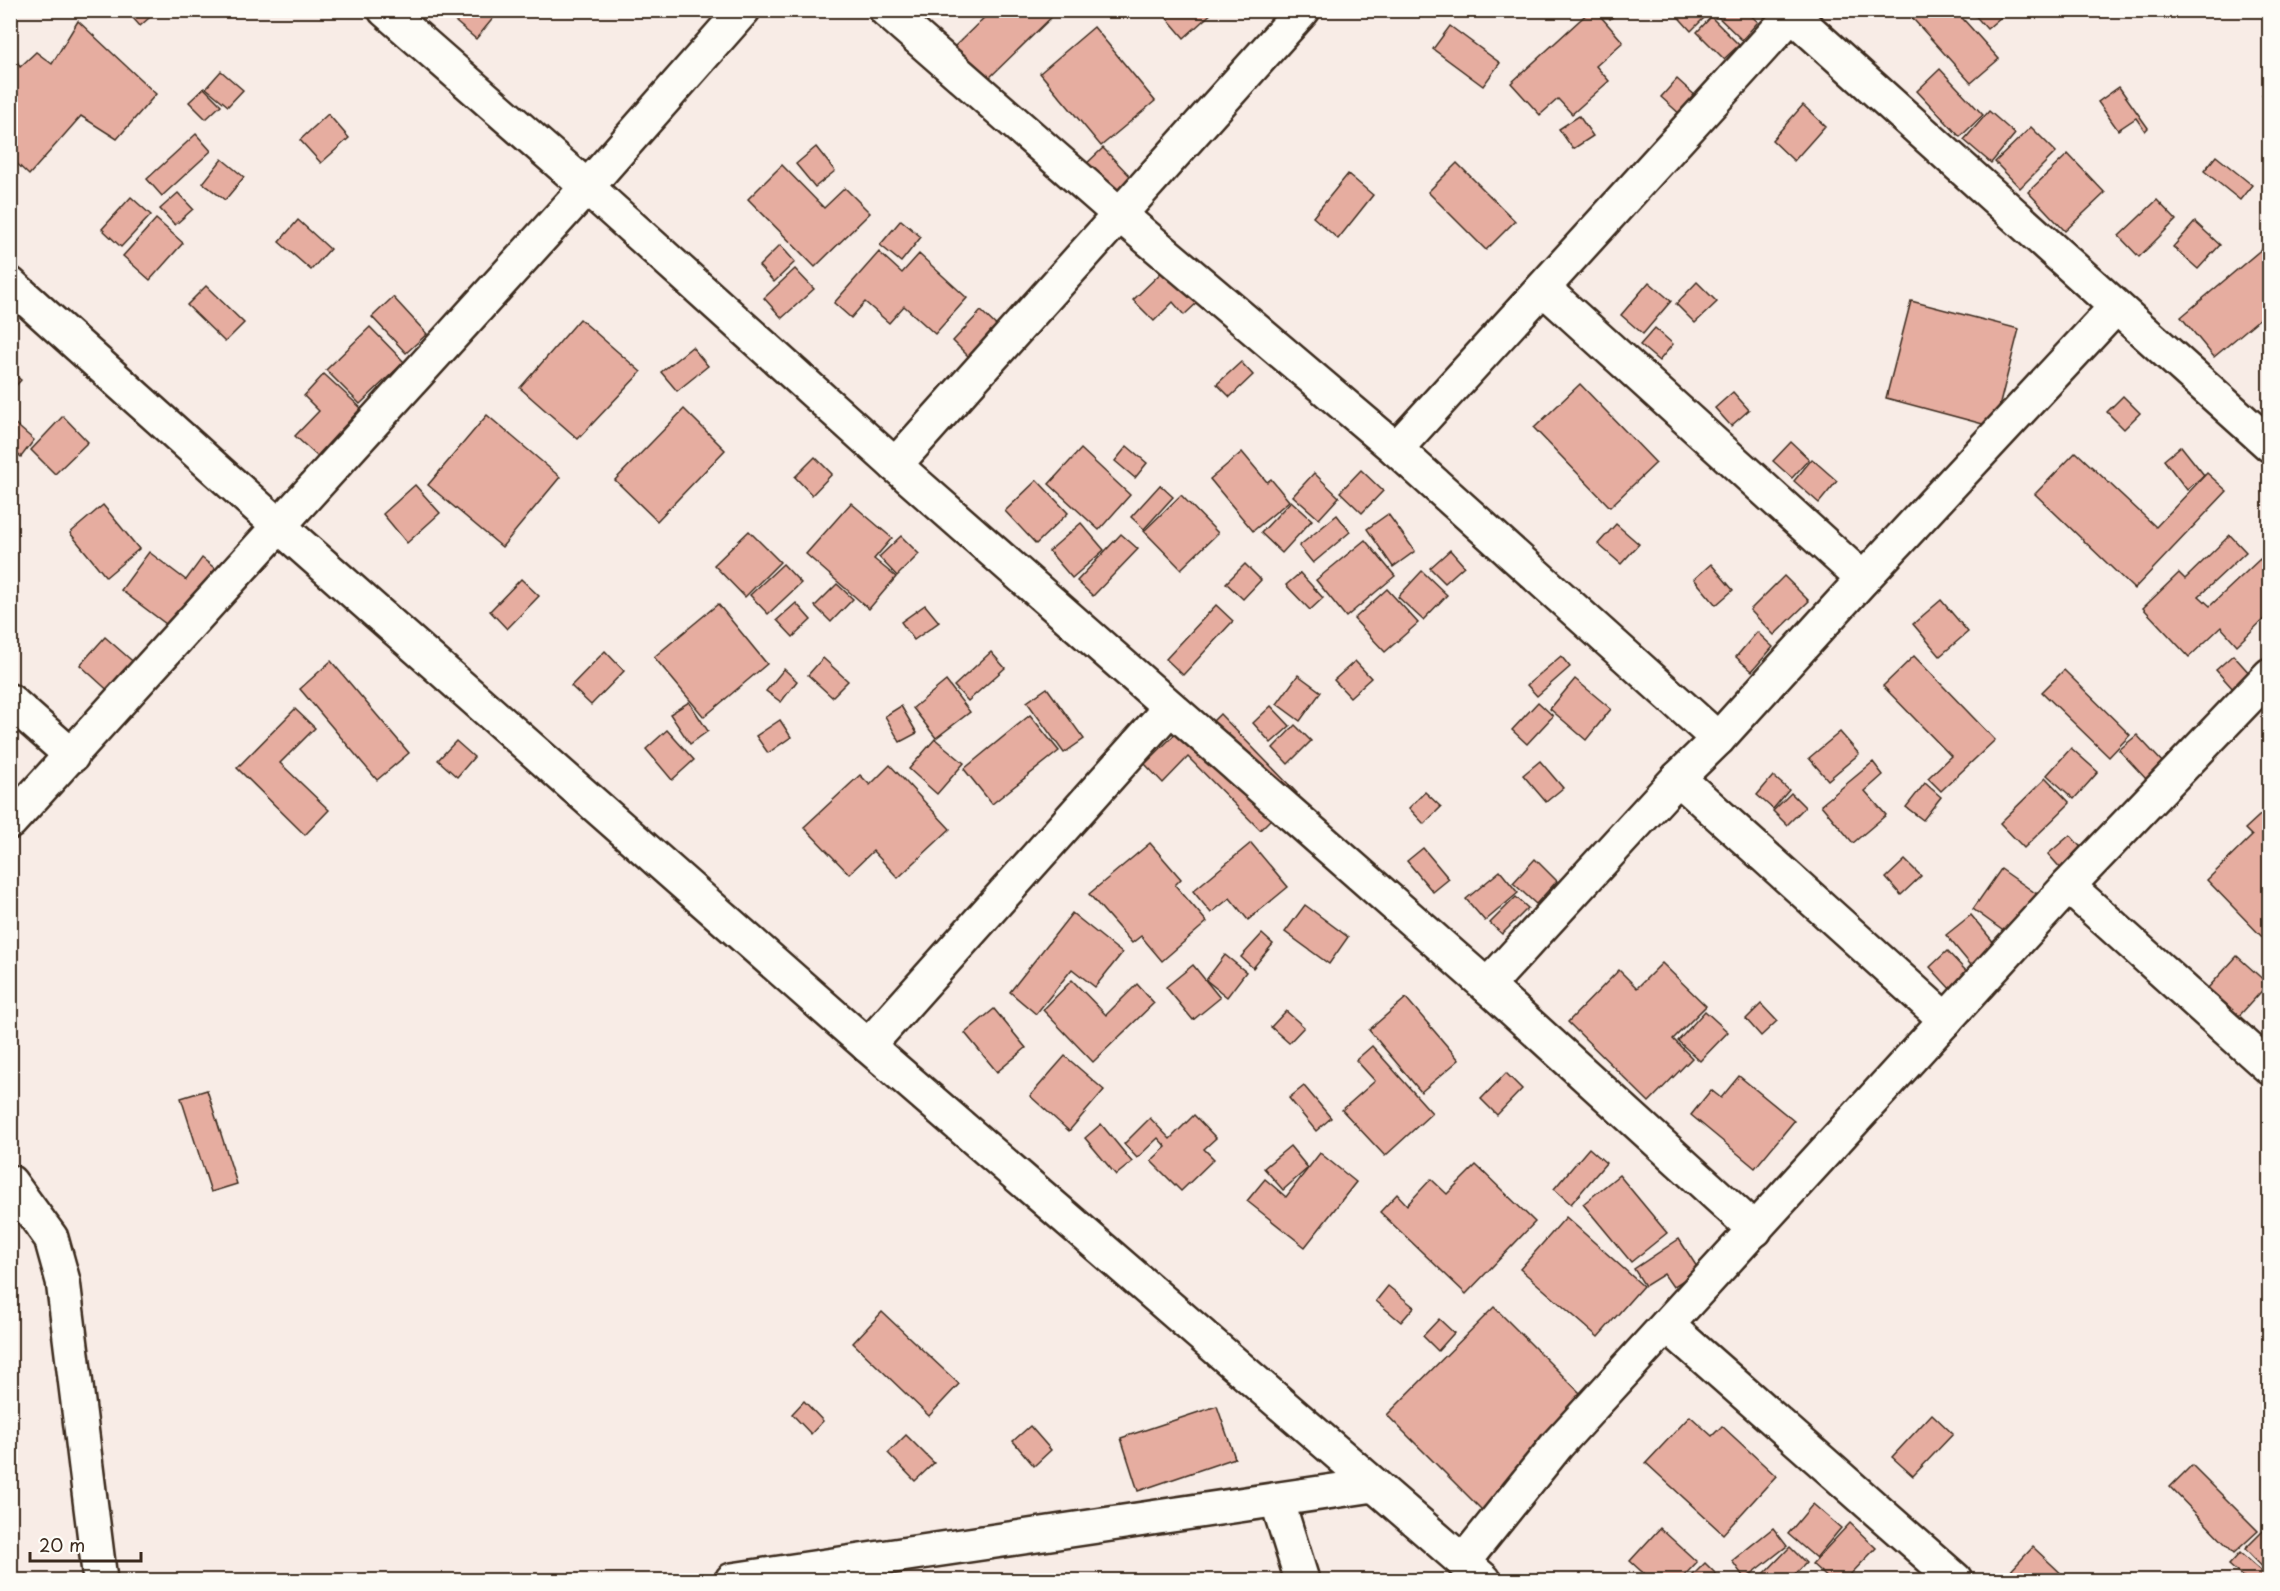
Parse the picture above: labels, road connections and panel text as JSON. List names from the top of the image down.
{
  "scale_bar": "20 m"
}
